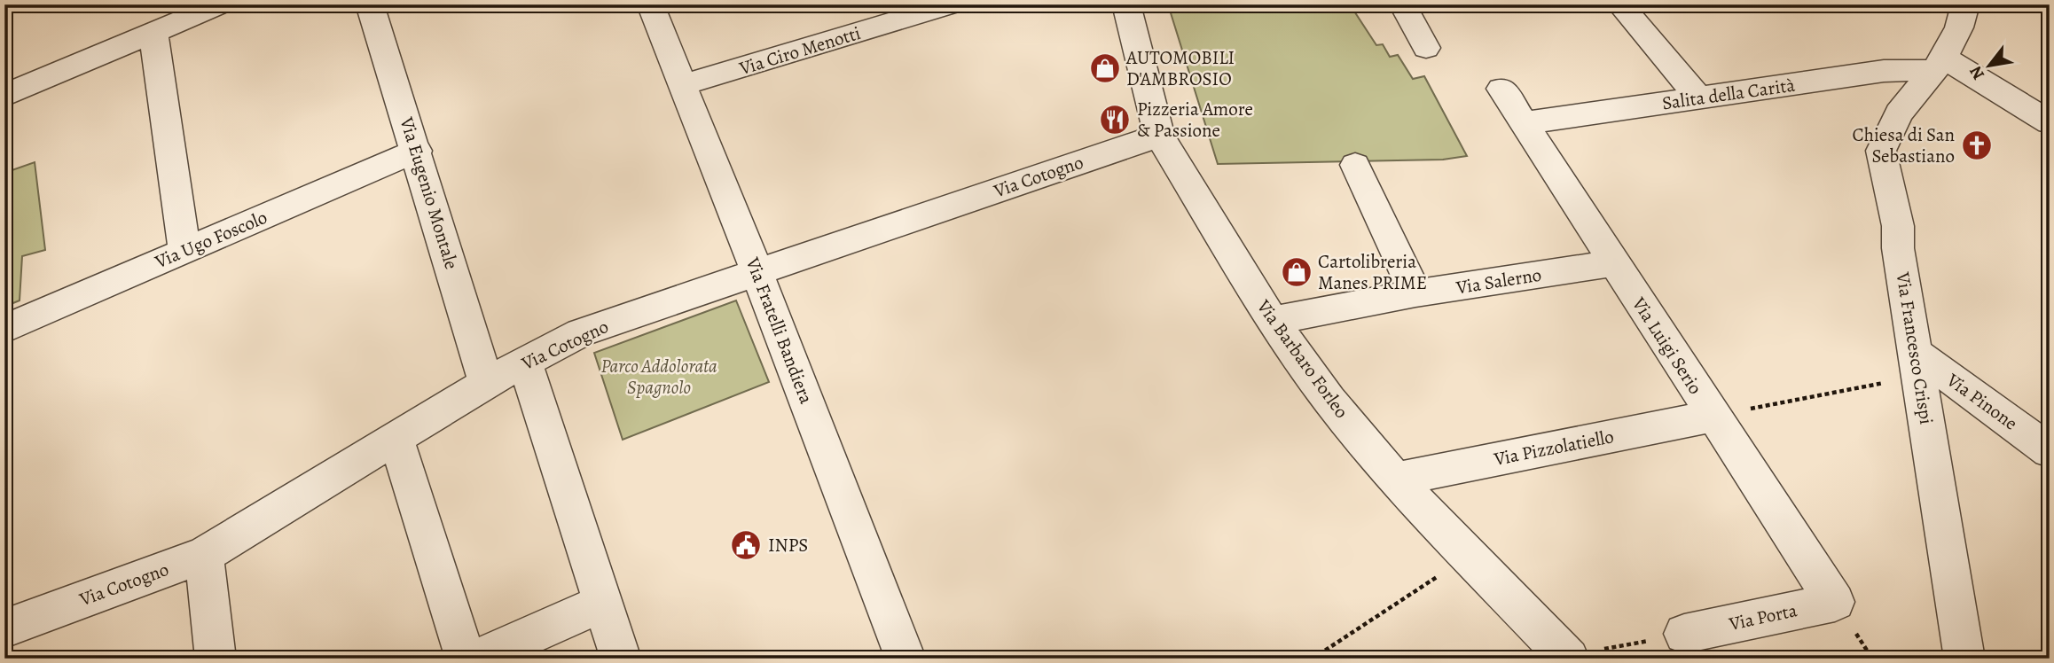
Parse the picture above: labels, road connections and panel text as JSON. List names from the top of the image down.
{
  "streets": {
    "street": [
      "Via Ciro Menotti",
      "Salita della Carità",
      "Via Cotogno",
      "Via Eugenio Montale",
      "Via Ugo Foscolo",
      "Via Salerno",
      "Via Fratelli Bandiera",
      "Via Luigi Serio",
      "Via Francesco Crispi",
      "Via Barbaro Forleo",
      "Via Pinone",
      "Via Pizzolatiello",
      "Via Porta"
    ]
  },
  "crossings": [
    ["Via Ciro Menotti", "Via Fratelli Bandiera"],
    ["Salita della Carità", "Via Luigi Serio"],
    ["Salita della Carità", "Via Francesco Crispi"],
    ["Via Cotogno", "Via Eugenio Montale"],
    ["Via Cotogno", "Via Fratelli Bandiera"],
    ["Via Cotogno", "Via Barbaro Forleo"],
    ["Via Eugenio Montale", "Via Ugo Foscolo"],
    ["Via Salerno", "Via Luigi Serio"],
    ["Via Salerno", "Via Barbaro Forleo"],
    ["Via Luigi Serio", "Via Pizzolatiello"],
    ["Via Luigi Serio", "Via Porta"],
    ["Via Francesco Crispi", "Via Pinone"],
    ["Via Barbaro Forleo", "Via Pizzolatiello"]
  ],
  "parks": ["Parco Addolorata Spagnolo"],
  "places": {
    "shop": ["AUTOMOBILI D'AMBROSIO", "Cartolibreria Manes PRIME"],
    "restaurant": ["Pizzeria Amore & Passione"],
    "church": ["Chiesa di San Sebastiano"],
    "public building": ["INPS"]
  },
  "north": "bottom left"
}
